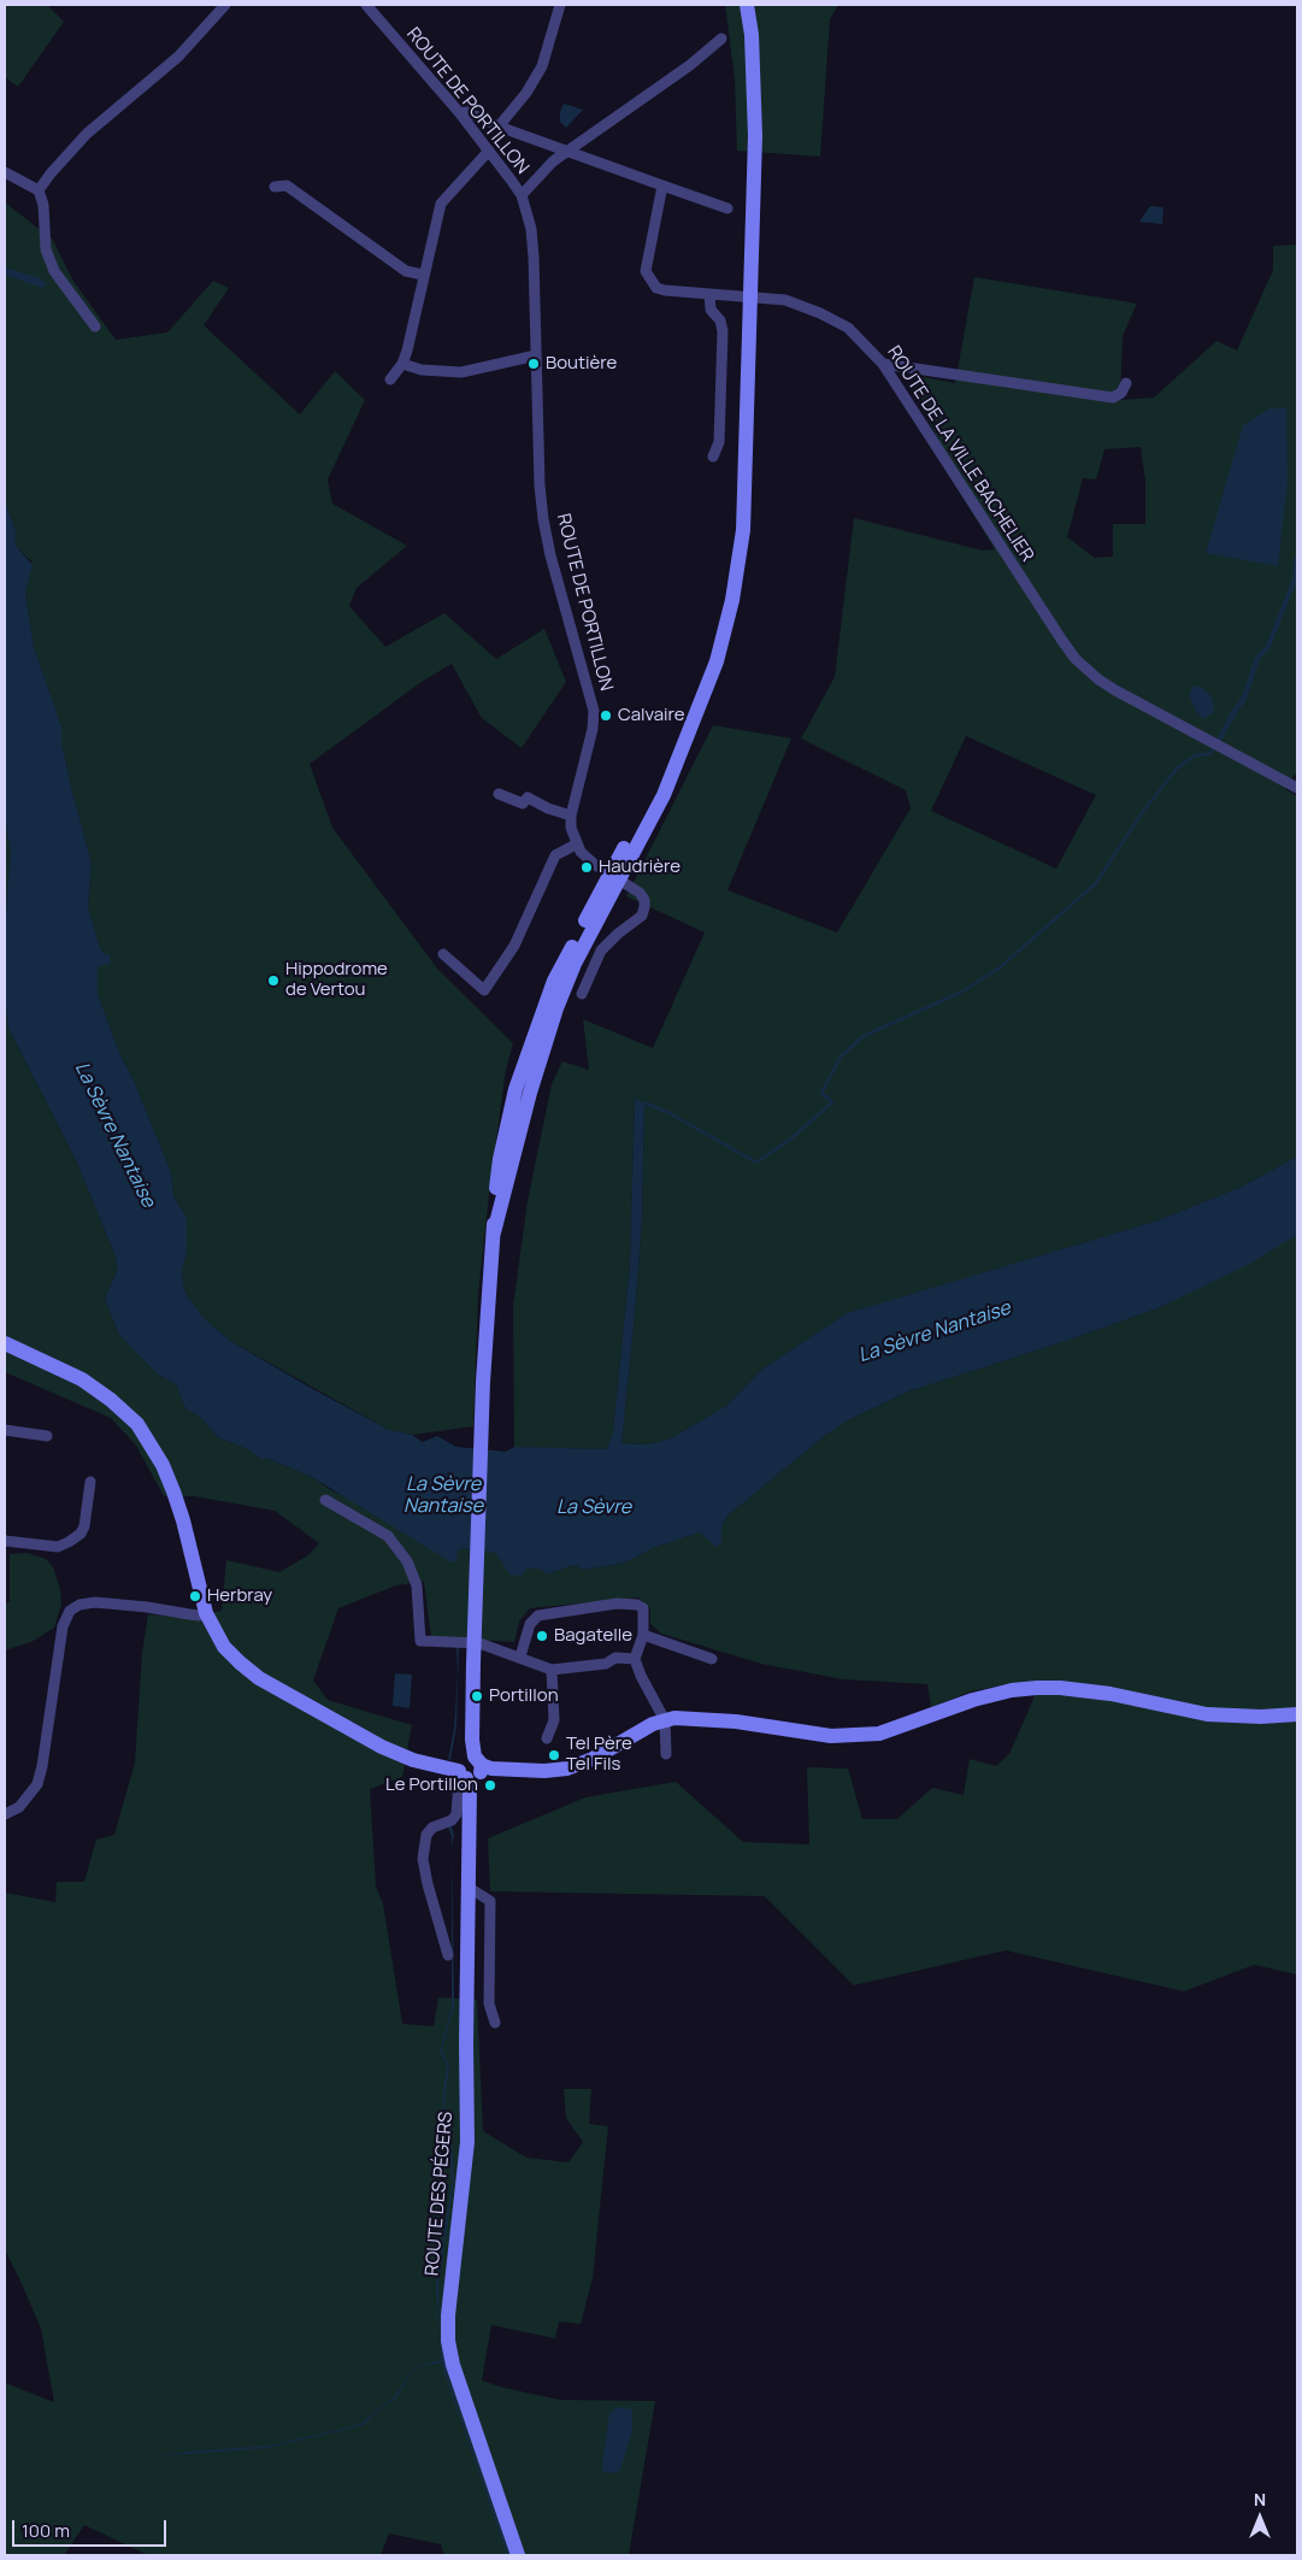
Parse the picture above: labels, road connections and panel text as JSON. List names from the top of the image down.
{
  "streets": {
    "street": ["ROUTE DE PORTILLON", "ROUTE DE LA VILLE BACHELIER", "ROUTE DES PÉGERS"]
  },
  "water": ["La Sèvre Nantaise", "La Sèvre"],
  "places": [
    "Boutière",
    "Calvaire",
    "Haudrière",
    "Hippodrome de Vertou",
    "Herbray",
    "Bagatelle",
    "Portillon",
    "Tel Père Tel Fils",
    "Le Portillon"
  ],
  "scale_bar": "100 m",
  "north": "top"
}
